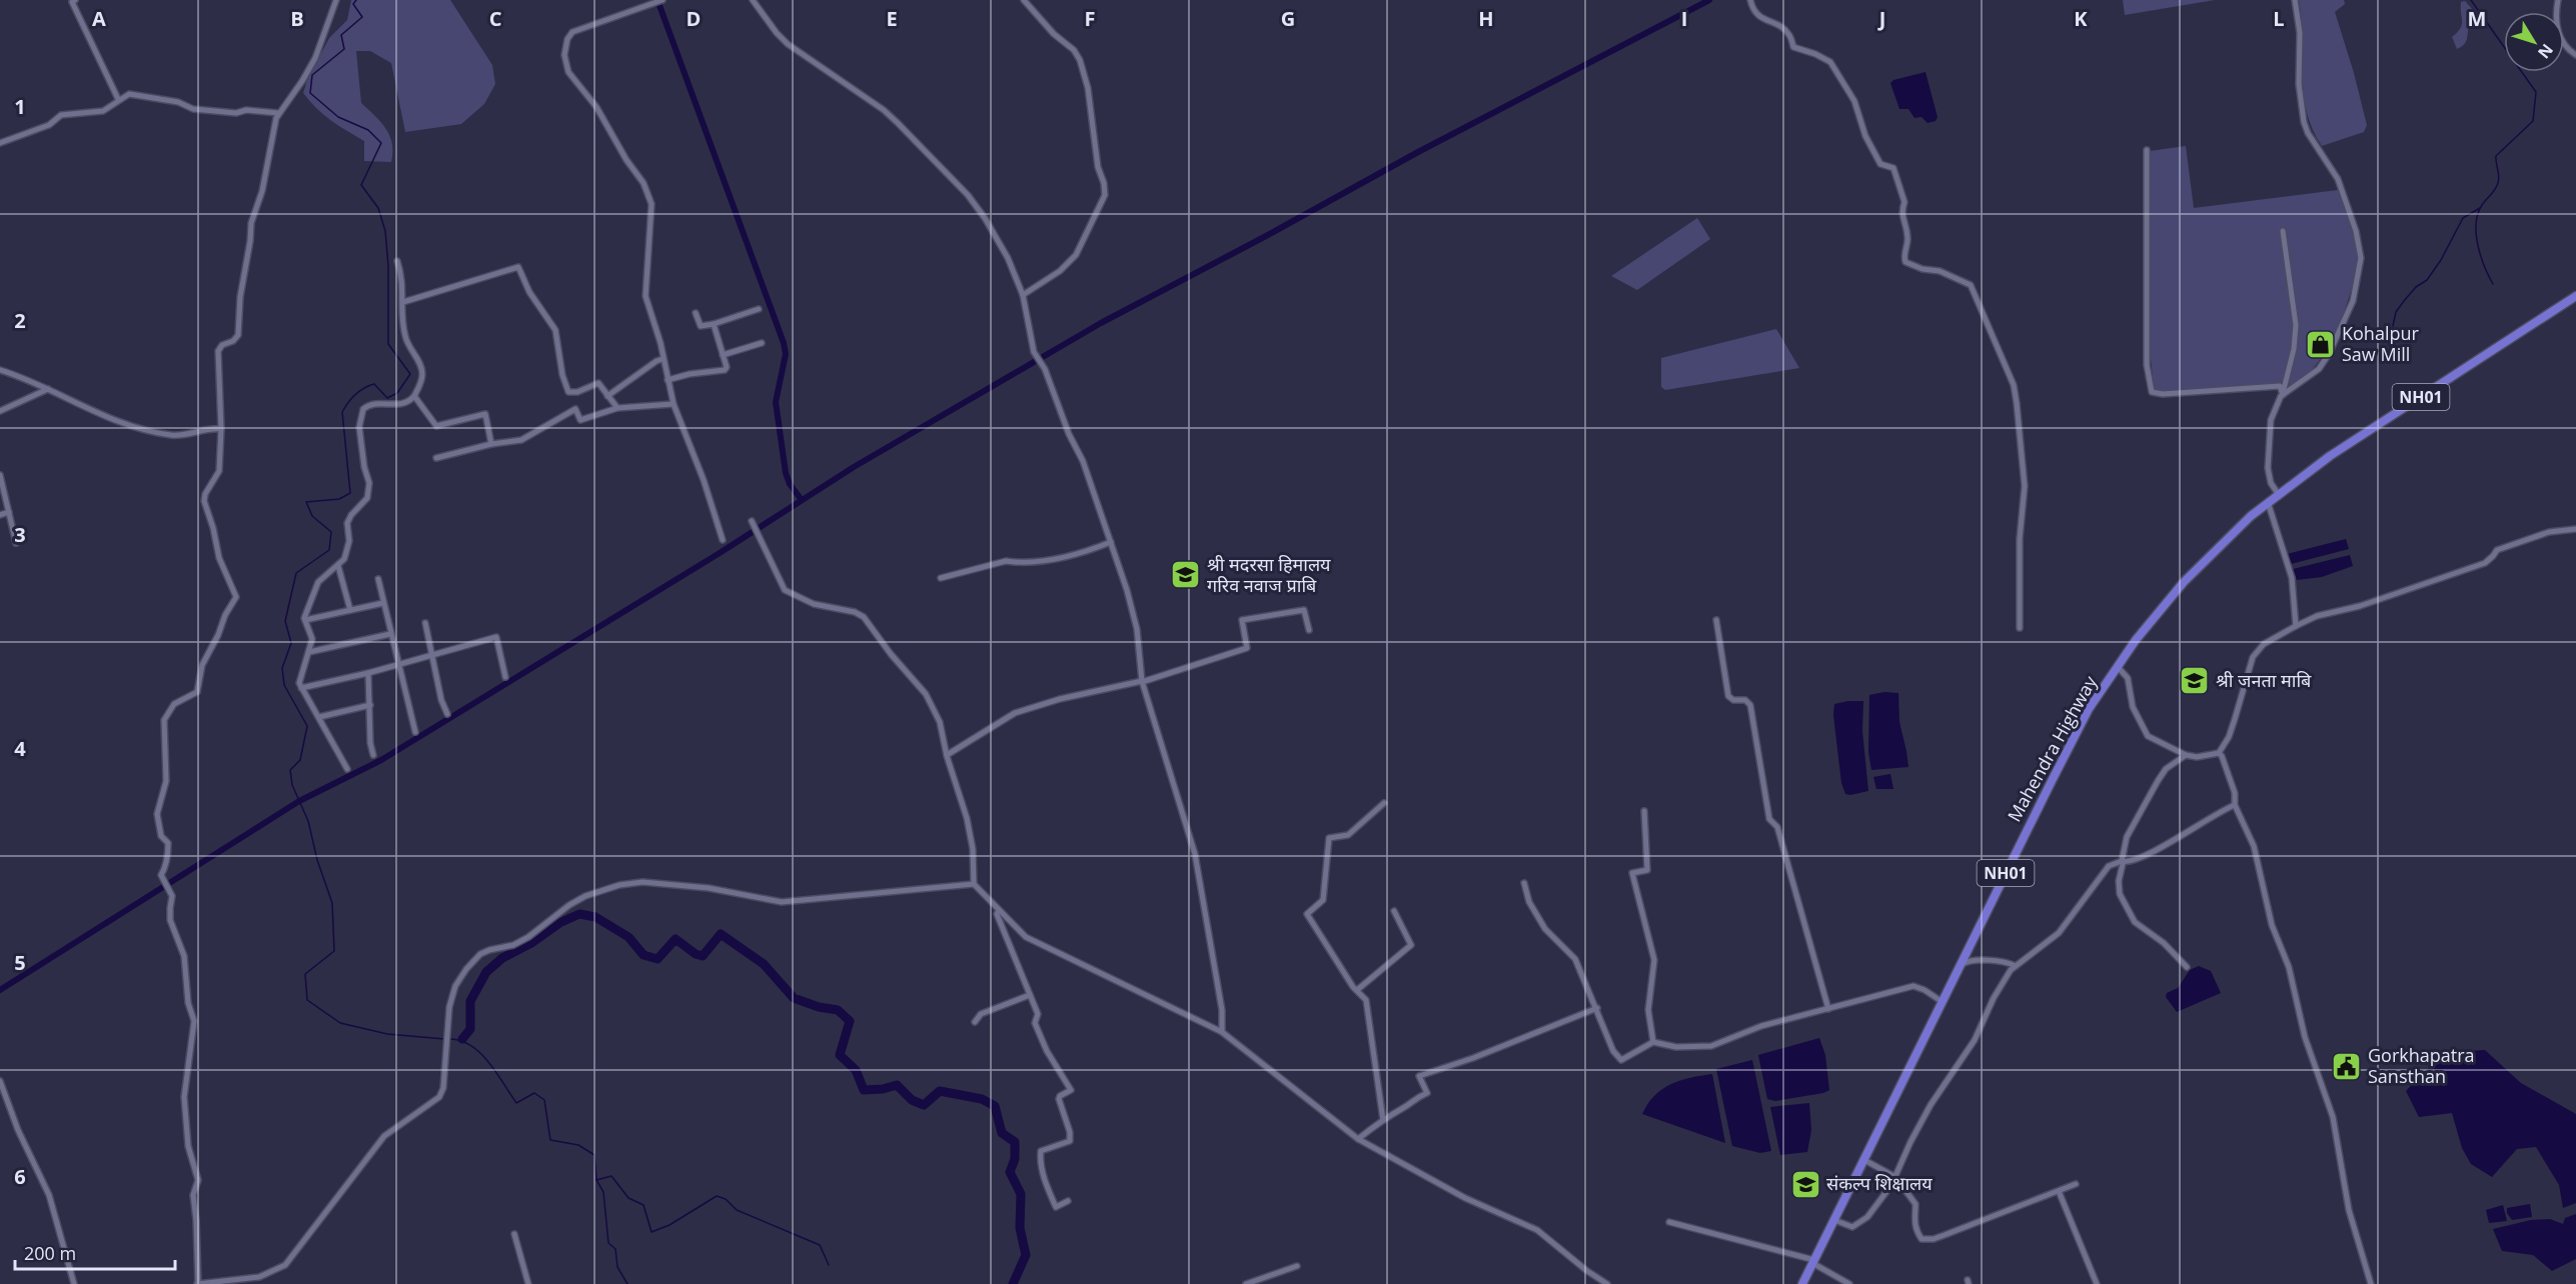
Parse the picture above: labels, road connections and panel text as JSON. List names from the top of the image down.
{
  "streets": {
    "highway": ["NH01", "Mahendra Highway"]
  },
  "places": {
    "shop": ["Kohalpur Saw Mill"],
    "school or university": ["श्री मदरसा हिमालय गरिव नवाज प्राबि", "श्री जनता माबि", "संकल्प शिक्षालय"],
    "public building": ["Gorkhapatra Sansthan"]
  },
  "scale_bar": "200 m",
  "north": "bottom right",
  "grid": {
    "columns": [
      "A",
      "B",
      "C",
      "D",
      "E",
      "F",
      "G",
      "H",
      "I",
      "J",
      "K",
      "L",
      "M"
    ],
    "rows": [
      "1",
      "2",
      "3",
      "4",
      "5",
      "6"
    ]
  }
}
